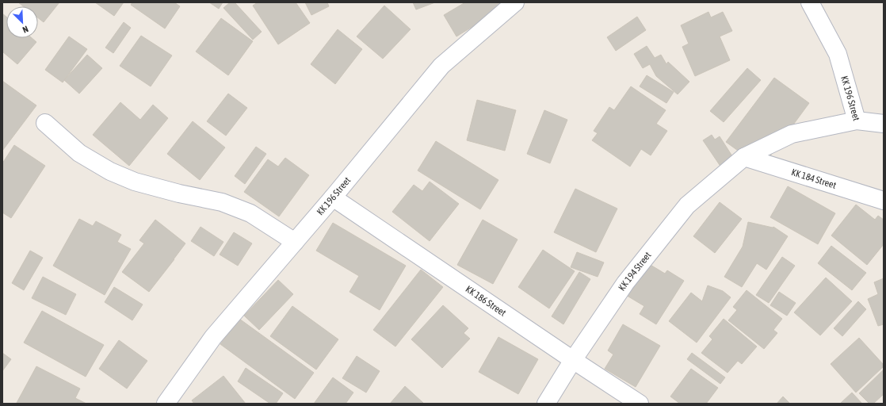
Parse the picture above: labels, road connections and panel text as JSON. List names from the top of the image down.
{
  "streets": {
    "street": [
      "KK 196 Street",
      "KK 184 Street",
      "KK 194 Street",
      "KK 186 Street"
    ]
  },
  "crossings": [
    ["KK 196 Street", "KK 184 Street"],
    ["KK 196 Street", "KK 194 Street"],
    ["KK 196 Street", "KK 186 Street"],
    ["KK 184 Street", "KK 194 Street"],
    ["KK 194 Street", "KK 186 Street"]
  ],
  "north": "bottom right"
}
